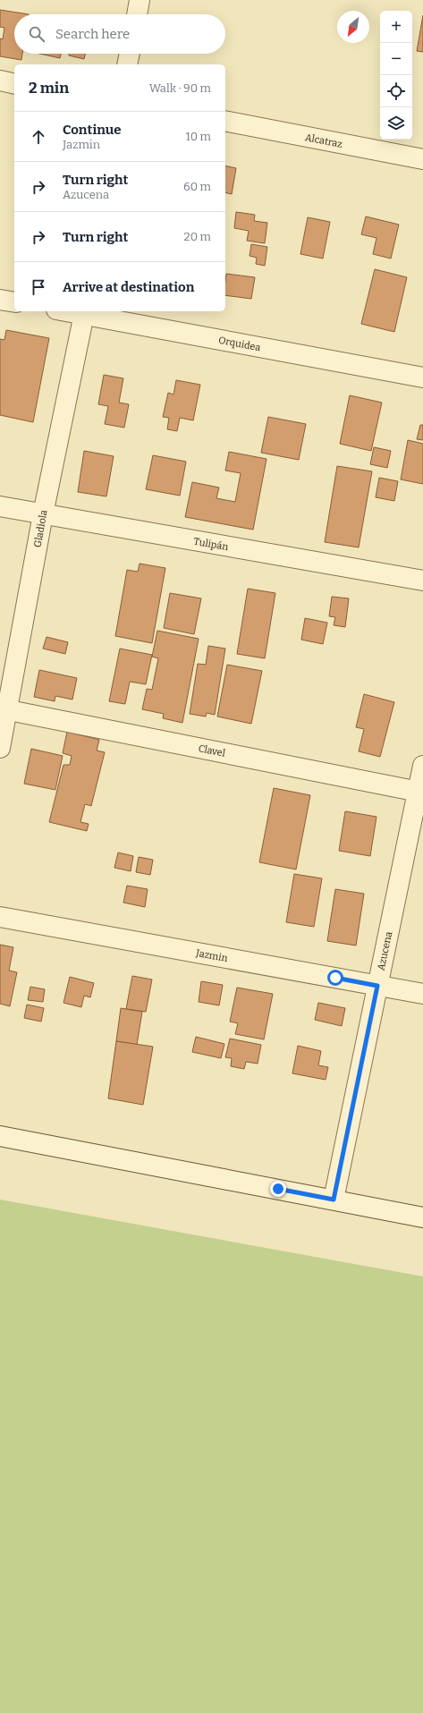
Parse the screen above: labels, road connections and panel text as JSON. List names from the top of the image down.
{
  "streets": {
    "street": [
      "Alcatraz",
      "Orquidea",
      "Gladiola",
      "Tulipán",
      "Clavel",
      "Azucena",
      "Jazmin"
    ]
  },
  "crossings": [
    ["Orquidea", "Gladiola"],
    ["Gladiola", "Tulipán"],
    ["Gladiola", "Clavel"],
    ["Clavel", "Azucena"],
    ["Azucena", "Jazmin"]
  ],
  "north": "bottom left",
  "page": {
    "map_buttons": ["+", "−"],
    "search": "Search here",
    "heading": ["2 min", "Walk · 90 m"],
    "list": [
      ["Continue", "Jazmin", "10 m"],
      ["Turn right", "Azucena", "60 m"],
      ["Turn right", "20 m"],
      "Arrive at destination"
    ]
  }
}
